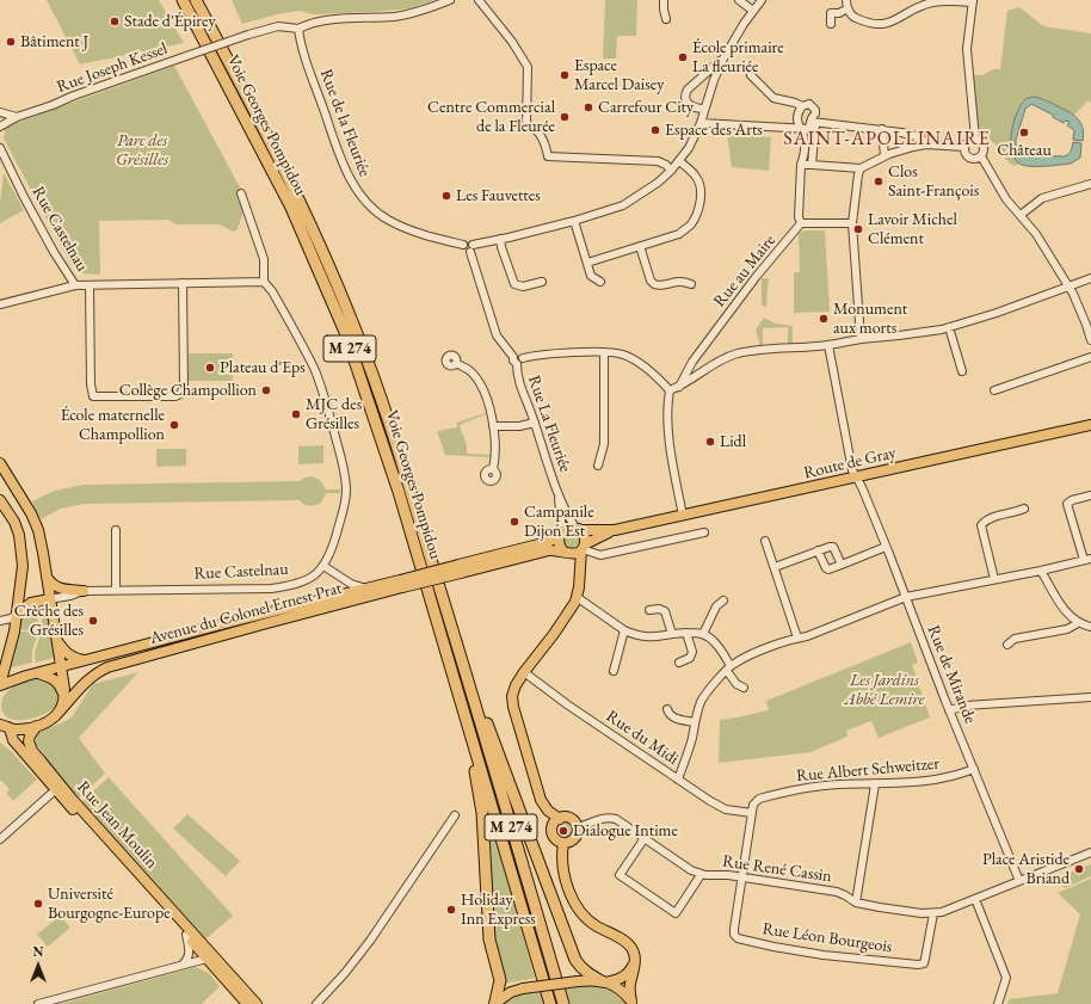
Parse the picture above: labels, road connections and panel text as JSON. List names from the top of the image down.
{
  "streets": {
    "highway": ["Voie Georges Pompidou", "M 274"],
    "main road": ["Route de Gray", "Avenue du Colonel Ernest Prat", "Rue Jean Moulin"],
    "street": [
      "Rue Joseph Kessel",
      "Rue de la Fleuriée",
      "Rue Castelnau",
      "Rue au Maire",
      "Rue La Fleuriée",
      "Rue de Mirande",
      "Rue du Midi",
      "Rue Albert Schweitzer",
      "Rue René Cassin",
      "Rue Léon Bourgeois"
    ]
  },
  "crossings": [
    ["Rue Joseph Kessel", "Rue de la Fleuriée"],
    ["Rue La Fleuriée", "Route de Gray"],
    ["Route de Gray", "Rue de Mirande"],
    ["Avenue du Colonel Ernest Prat", "Rue Jean Moulin"],
    ["Rue de Mirande", "Rue Albert Schweitzer"],
    ["Rue de Mirande", "Rue René Cassin"],
    ["Rue du Midi", "Rue Albert Schweitzer"],
    ["Rue René Cassin", "Rue Léon Bourgeois"]
  ],
  "districts": ["SAINT-APOLLINAIRE"],
  "parks": ["Parc des Grésilles", "Les Jardins Abbé Lemire"],
  "places": [
    "Stade d'Épirey",
    "Bâtiment J",
    "École primaire La fleuriée",
    "Espace Marcel Daisey",
    "Carrefour City",
    "Centre Commercial de la Fleurée",
    "Espace des Arts",
    "Château",
    "Clos Saint-François",
    "Les Fauvettes",
    "Lavoir Michel Clément",
    "Monument aux morts",
    "Plateau d'Eps",
    "Collège Champollion",
    "MJC des Grésilles",
    "École maternelle Champollion",
    "Lidl",
    "Campanile Dijon Est",
    "Crèche des Grésilles",
    "Dialogue Intime",
    "Place Aristide Briand",
    "Université Bourgogne-Europe",
    "Holiday Inn Express"
  ],
  "north": "top"
}
